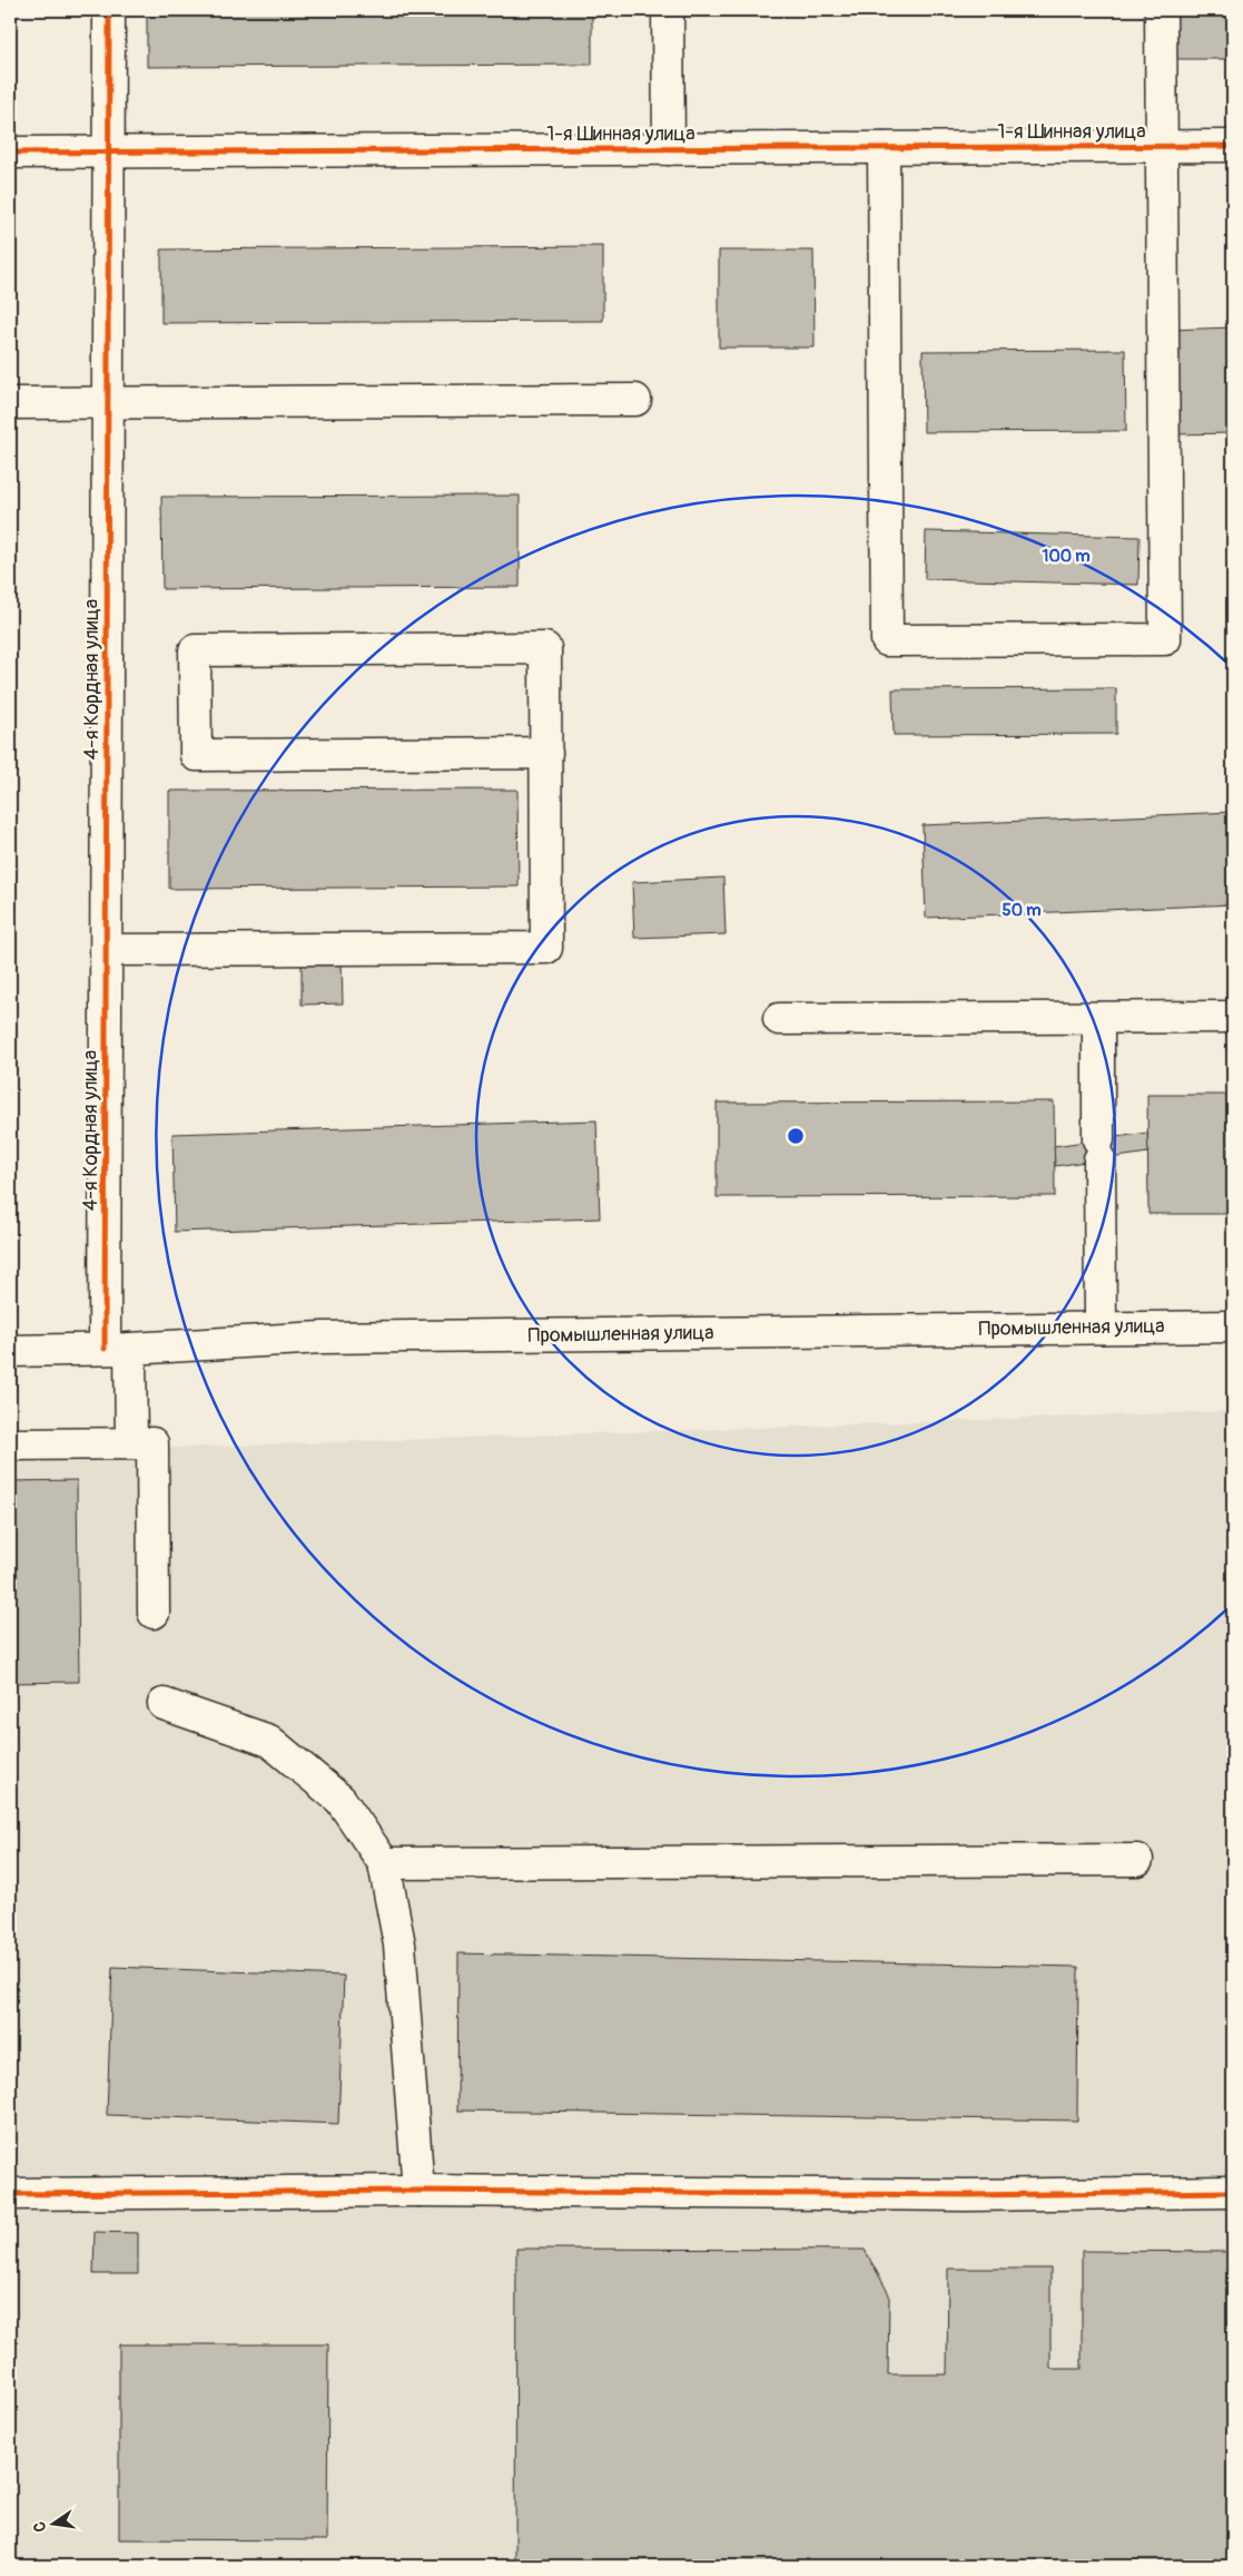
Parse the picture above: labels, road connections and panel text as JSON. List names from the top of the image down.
{
  "streets": {
    "street": ["1-я Шинная улица", "4-я Кордная улица", "Промышленная улица"]
  },
  "crossings": [
    ["1-я Шинная улица", "4-я Кордная улица"],
    ["4-я Кордная улица", "Промышленная улица"]
  ],
  "north": "left",
  "rings": ["100 m", "50 m"]
}
